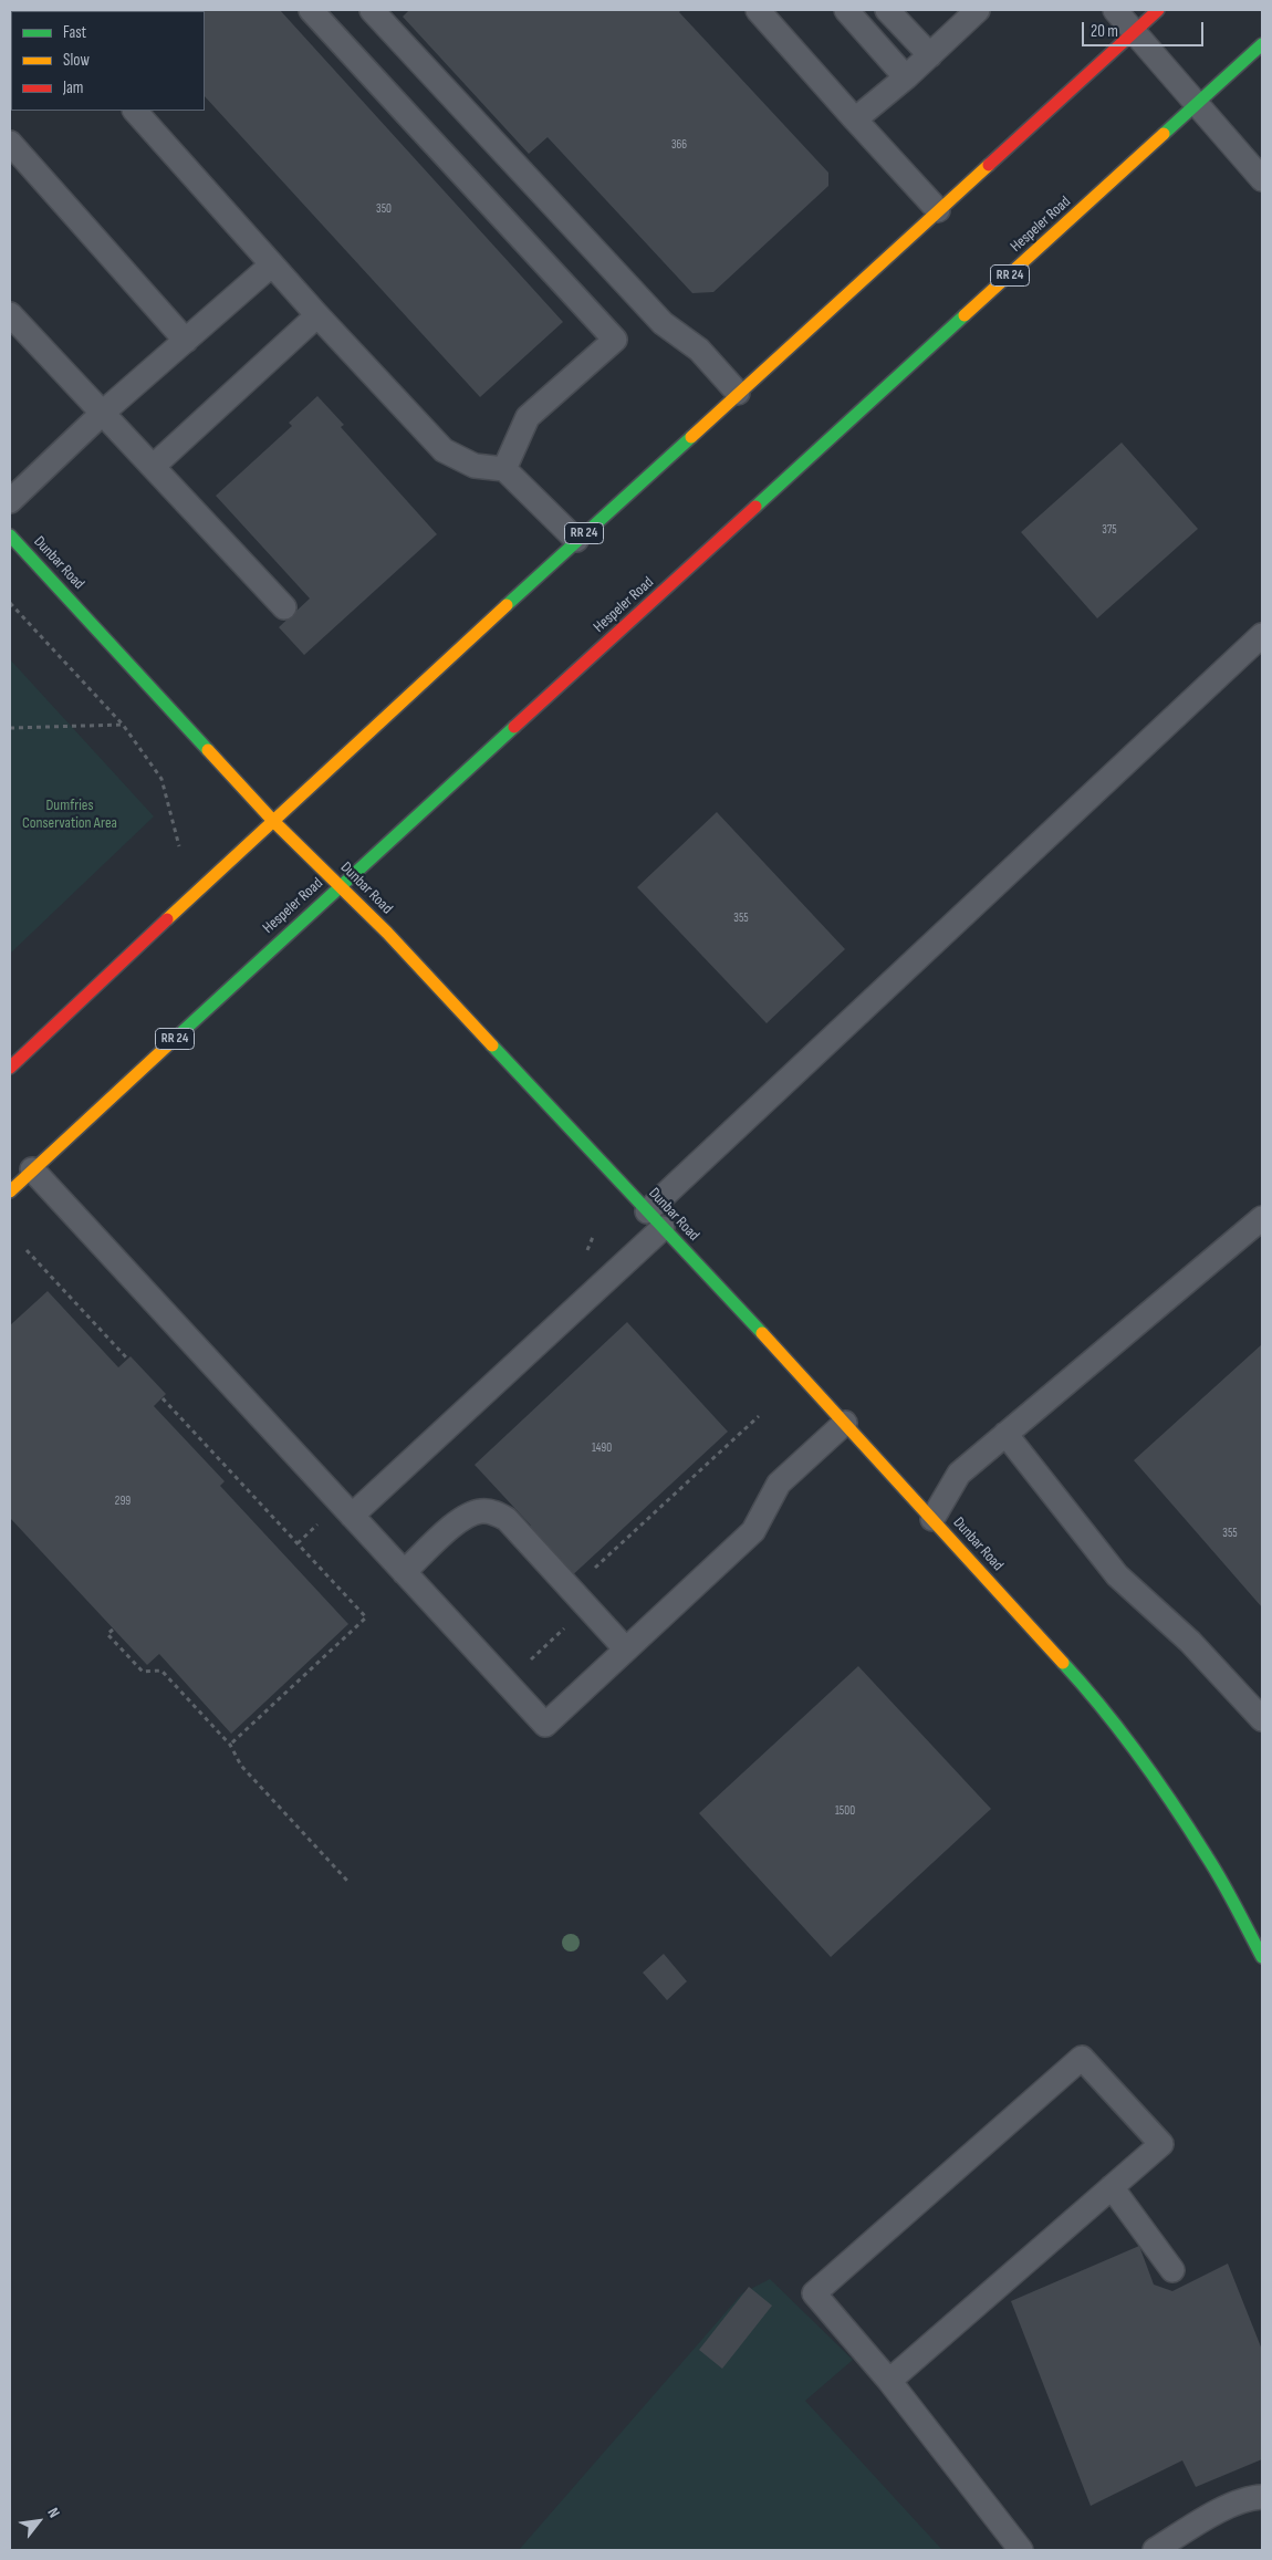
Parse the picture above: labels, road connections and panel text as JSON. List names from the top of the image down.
{
  "streets": {
    "main road": ["Hespeler Road", "RR 24", "Dunbar Road"]
  },
  "crossings": [
    ["Hespeler Road", "Dunbar Road"],
    ["RR 24", "Dunbar Road"]
  ],
  "parks": ["Dumfries Conservation Area"],
  "house_numbers": [
    "366",
    "350",
    "375",
    "355",
    "1490",
    "299",
    "355",
    "1500"
  ],
  "legend": ["Fast", "Slow", "Jam"],
  "scale_bar": "20 m",
  "north": "top right"
}
